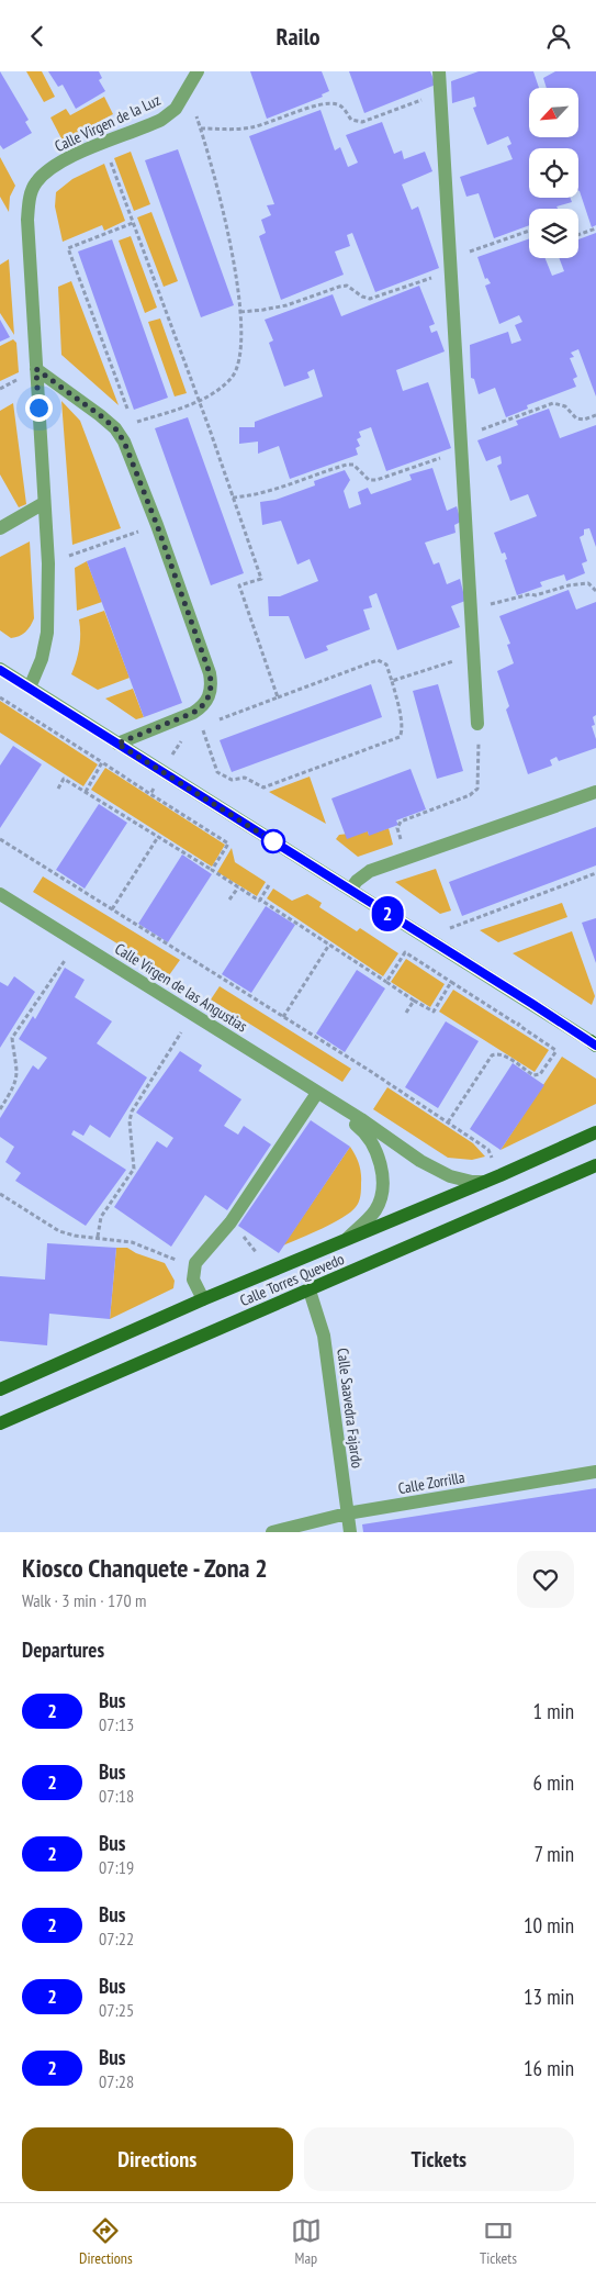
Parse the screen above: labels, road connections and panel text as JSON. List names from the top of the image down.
{
  "streets": {
    "main road": ["Calle Torres Quevedo"],
    "street": [
      "Calle Virgen de la Luz",
      "Calle Virgen de las Angustias",
      "Calle Saavedra Fajardo",
      "Calle Zorrilla"
    ]
  },
  "crossings": [
    ["Calle Virgen de las Angustias", "Calle Torres Quevedo"],
    ["Calle Torres Quevedo", "Calle Saavedra Fajardo"],
    ["Calle Saavedra Fajardo", "Calle Zorrilla"]
  ],
  "lines": ["bus line 2"],
  "north": "bottom left",
  "page": {
    "header": "Railo",
    "on_map": "2",
    "heading": [
      ["Kiosco Chanquete - Zona 2", "Walk · 3 min · 170 m"],
      "Departures"
    ],
    "list": [
      {
        "mark": "2",
        "name": "Bus",
        "note": "07:13",
        "value": "1 min"
      },
      {
        "mark": "2",
        "name": "Bus",
        "note": "07:18",
        "value": "6 min"
      },
      {
        "mark": "2",
        "name": "Bus",
        "note": "07:19",
        "value": "7 min"
      },
      {
        "mark": "2",
        "name": "Bus",
        "note": "07:22",
        "value": "10 min"
      },
      {
        "mark": "2",
        "name": "Bus",
        "note": "07:25",
        "value": "13 min"
      },
      {
        "mark": "2",
        "name": "Bus",
        "note": "07:28",
        "value": "16 min"
      }
    ],
    "buttons": ["Directions", "Tickets"],
    "tabs": ["Directions", "Map", "Tickets"]
  }
}
